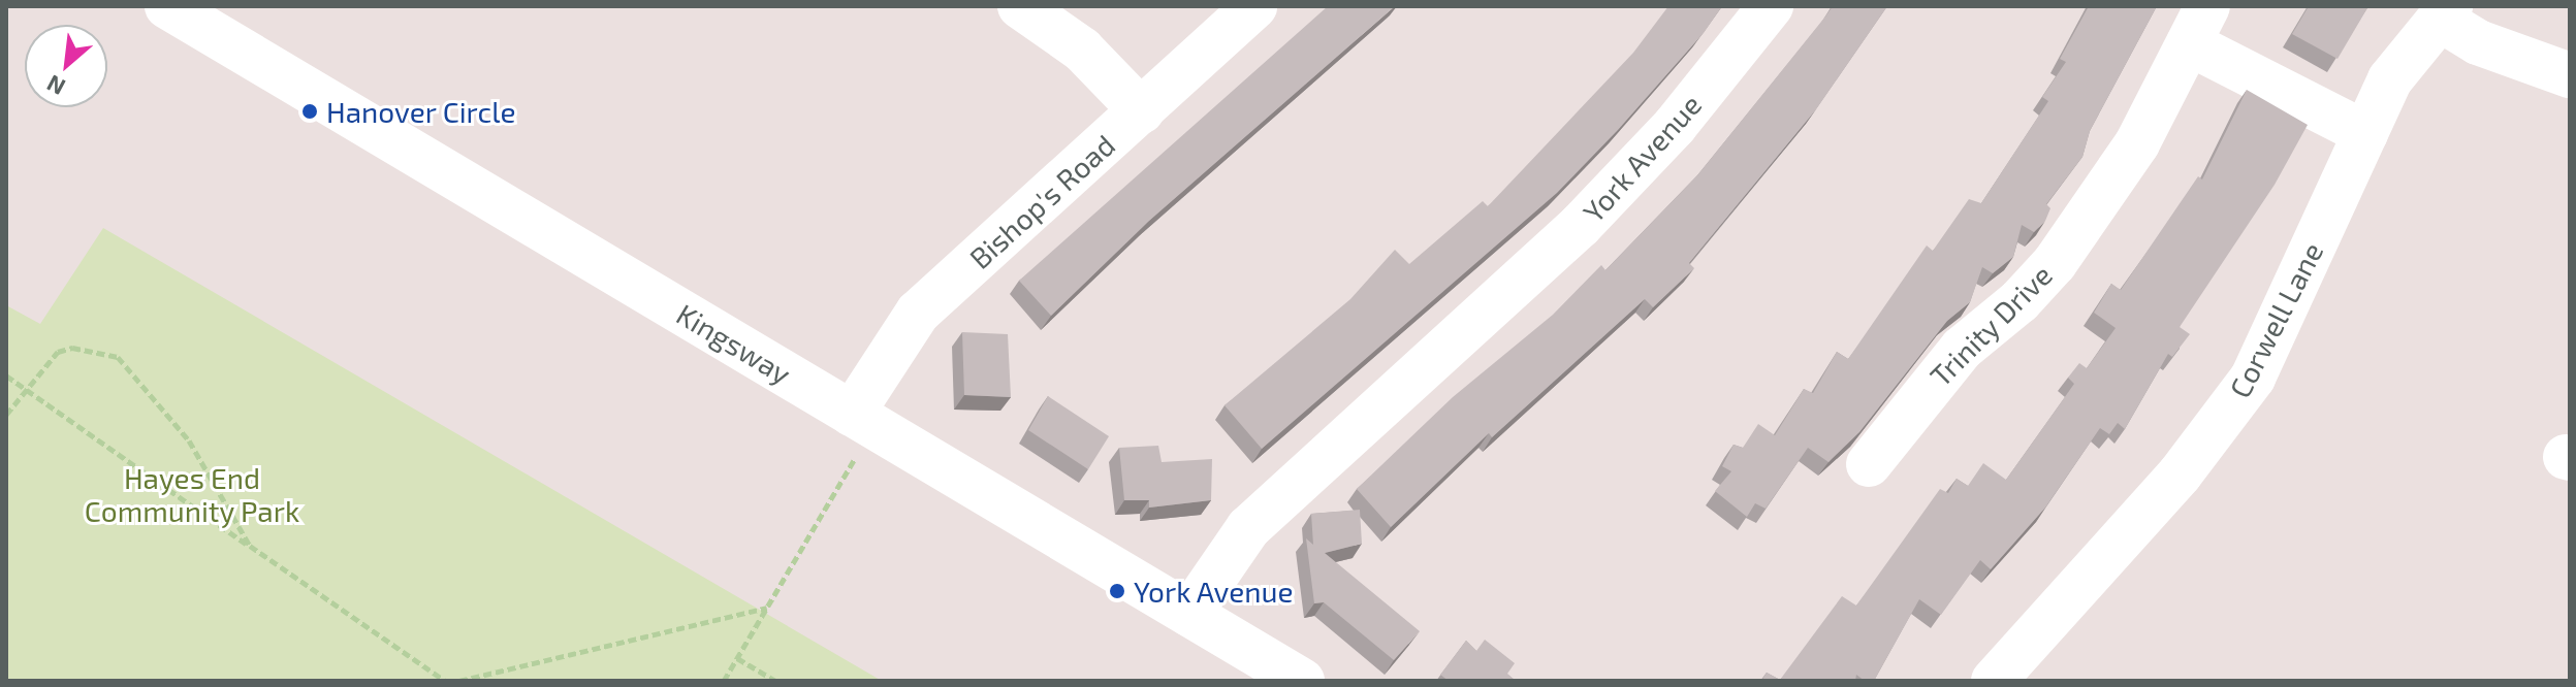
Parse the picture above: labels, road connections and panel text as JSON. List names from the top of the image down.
{
  "streets": {
    "street": [
      "York Avenue",
      "Bishop's Road",
      "Corwell Lane",
      "Trinity Drive",
      "Kingsway"
    ]
  },
  "crossings": [
    ["York Avenue", "Kingsway"],
    ["Bishop's Road", "Kingsway"]
  ],
  "parks": ["Hayes End Community Park"],
  "places": ["Hanover Circle", "York Avenue"],
  "north": "bottom left"
}
